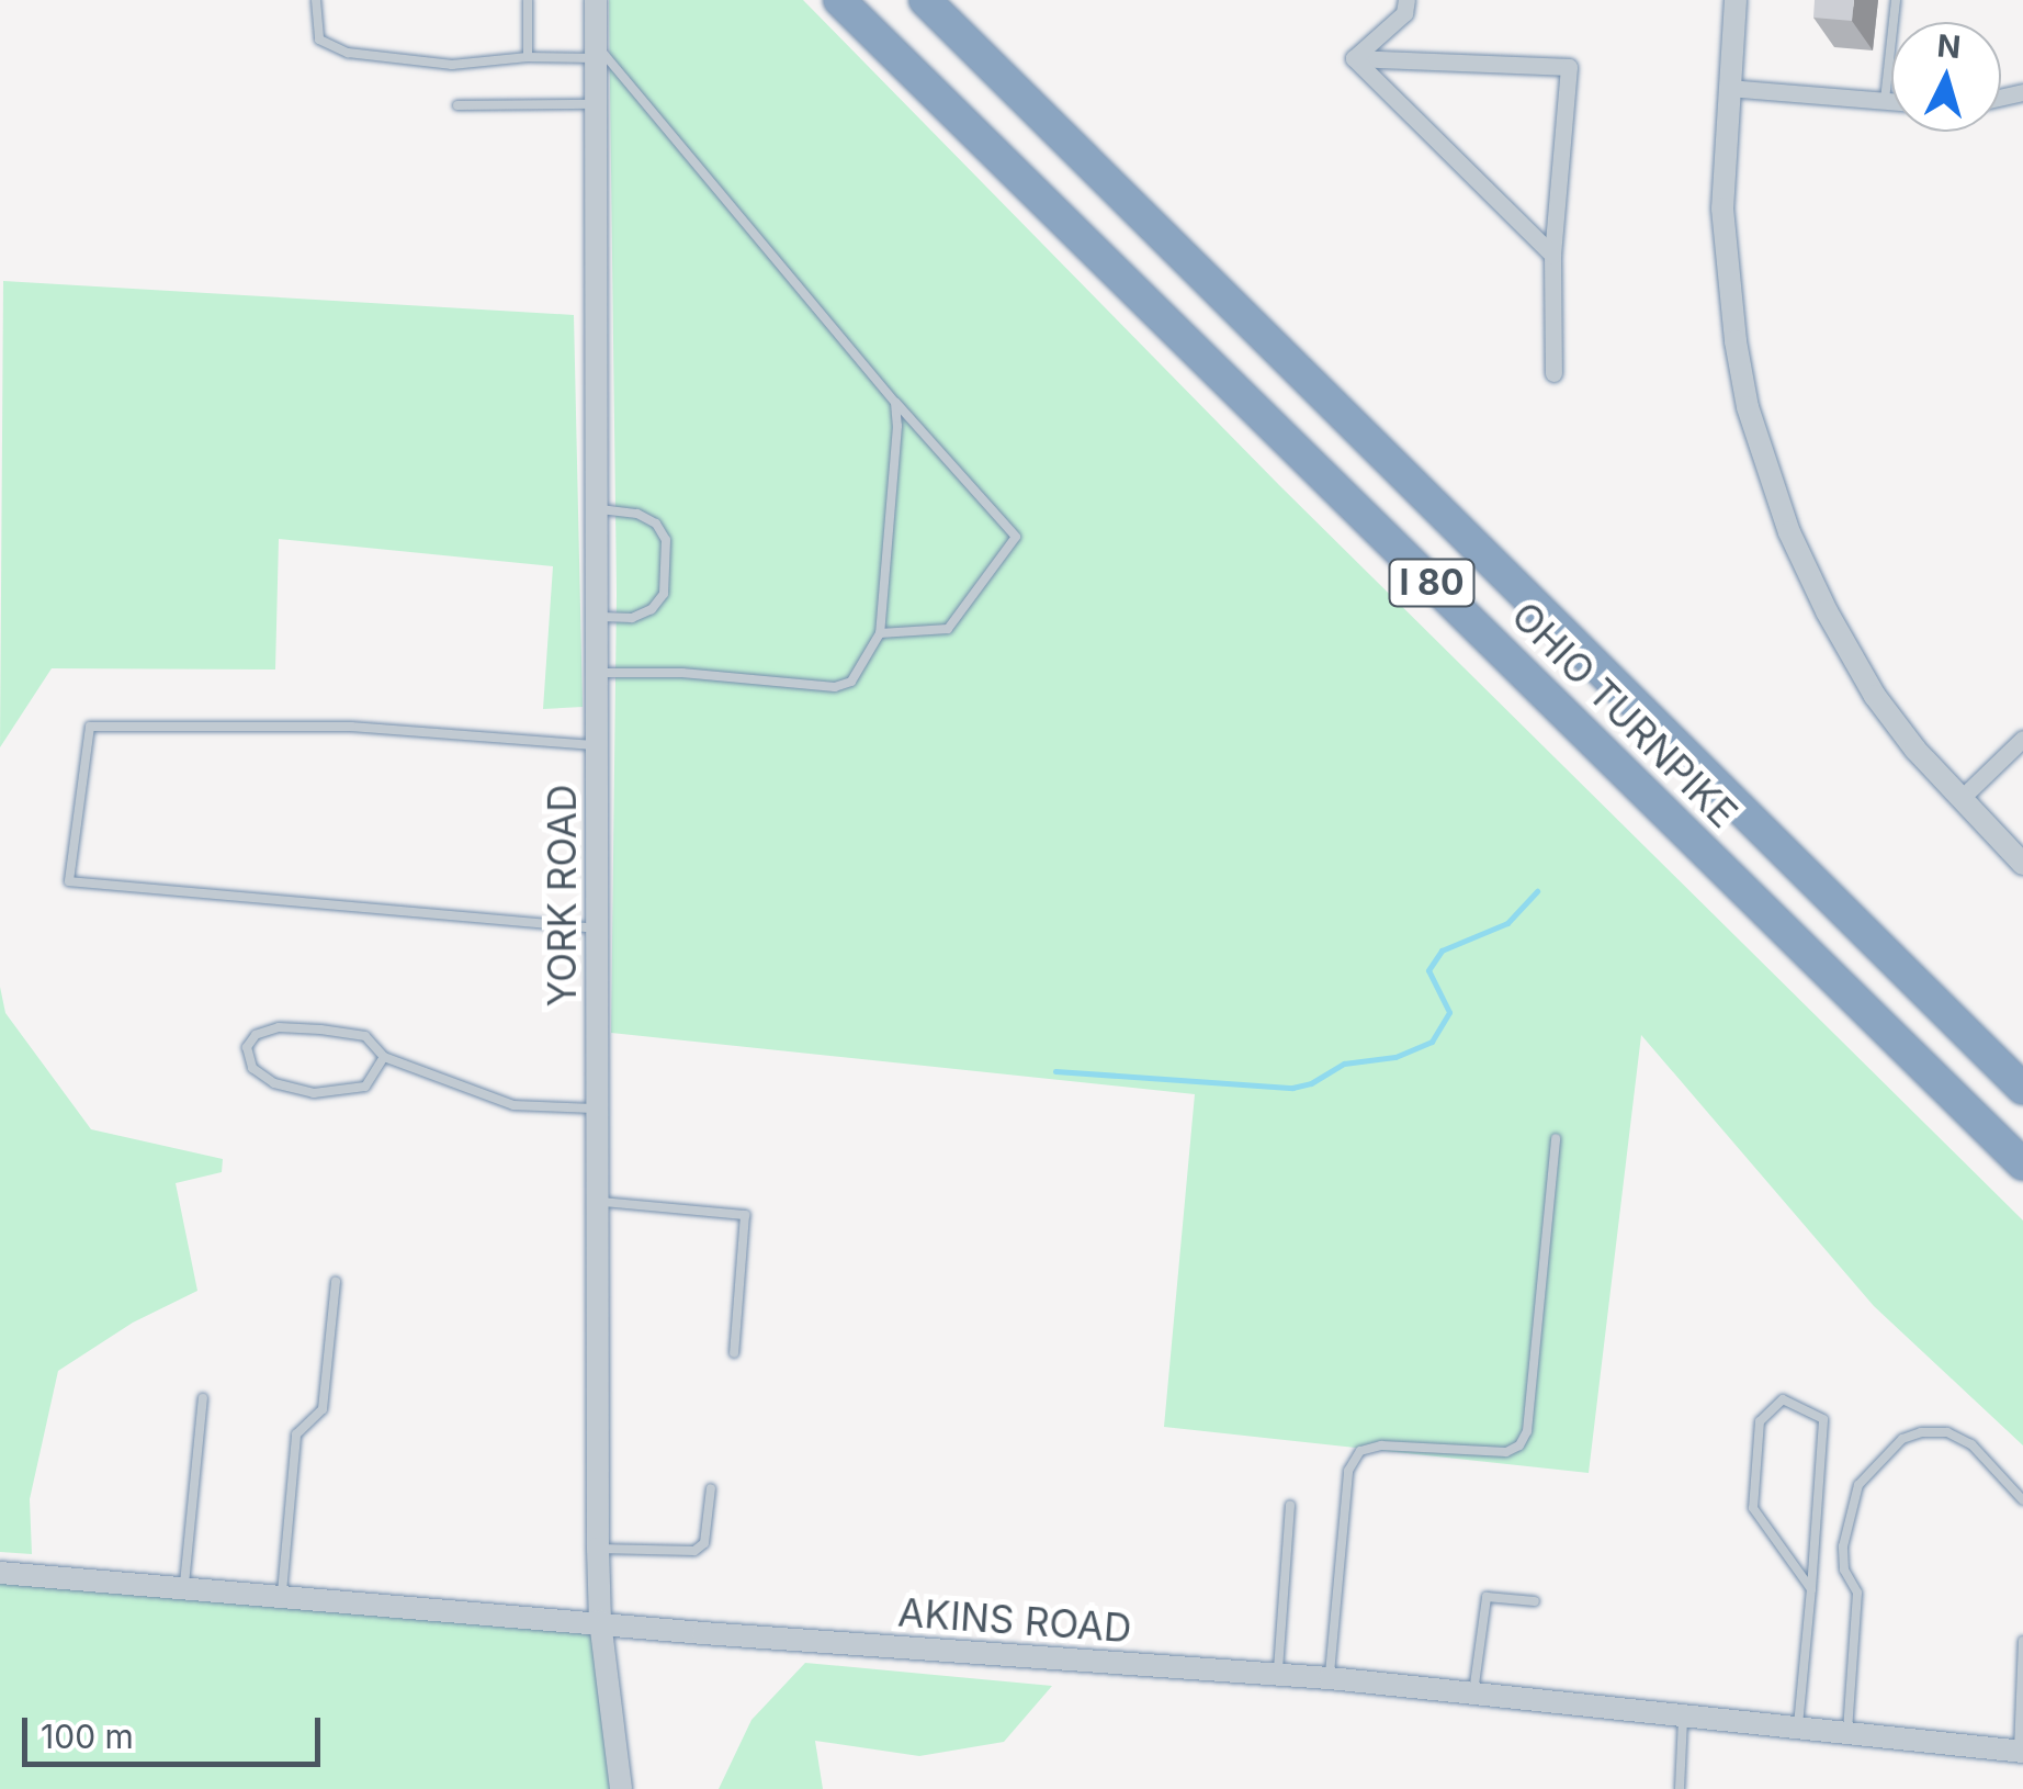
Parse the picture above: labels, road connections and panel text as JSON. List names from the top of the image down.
{
  "streets": {
    "highway": ["I 80", "OHIO TURNPIKE"],
    "street": ["YORK ROAD", "AKINS ROAD"]
  },
  "crossings": [
    ["YORK ROAD", "AKINS ROAD"]
  ],
  "scale_bar": "100 m",
  "north": "top"
}
